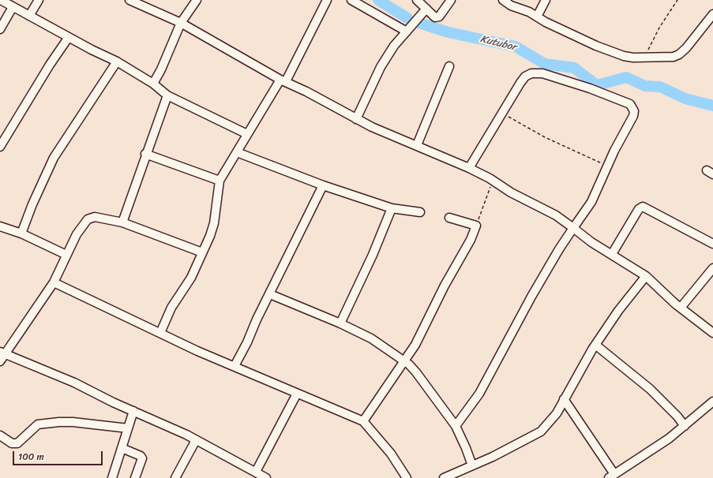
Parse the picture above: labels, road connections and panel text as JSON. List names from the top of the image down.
{
  "water": ["Kutubor"],
  "scale_bar": "100 m"
}
